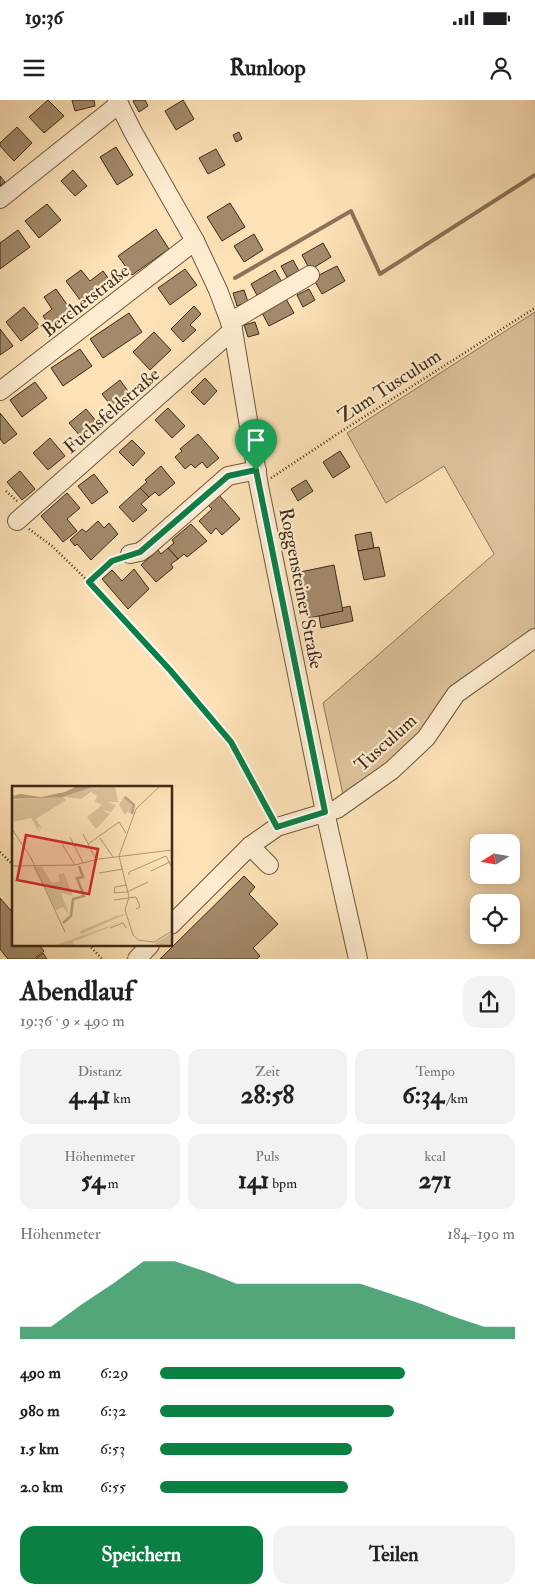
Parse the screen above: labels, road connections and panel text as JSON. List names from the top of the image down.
{
  "streets": {
    "street": [
      "Berchetstraße",
      "Fuchsfeldstraße",
      "Roggensteiner Straße",
      "Tusculum"
    ],
    "path": ["Zum Tusculum"]
  },
  "crossings": [
    ["Berchetstraße", "Roggensteiner Straße"],
    ["Zum Tusculum", "Roggensteiner Straße"],
    ["Fuchsfeldstraße", "Roggensteiner Straße"],
    ["Roggensteiner Straße", "Tusculum"]
  ],
  "north": "left",
  "page": {
    "status": "19:36",
    "header": "Runloop",
    "heading": ["Abendlauf", "19:36 · 9 × 490 m"],
    "stats": [
      ["Distanz", "4.41 km"],
      ["Zeit", "28:58"],
      ["Tempo", "6:34 /km"],
      ["Höhenmeter", "54 m"],
      ["Puls", "141 bpm"],
      ["kcal", "271"]
    ],
    "chart": ["Höhenmeter", "184–190 m"],
    "list": [
      {
        "name": "490 m",
        "note": "6:29"
      },
      {
        "name": "980 m",
        "note": "6:32"
      },
      {
        "name": "1.5 km",
        "note": "6:53"
      },
      {
        "name": "2.0 km",
        "note": "6:55"
      }
    ],
    "buttons": ["Speichern", "Teilen"]
  }
}
